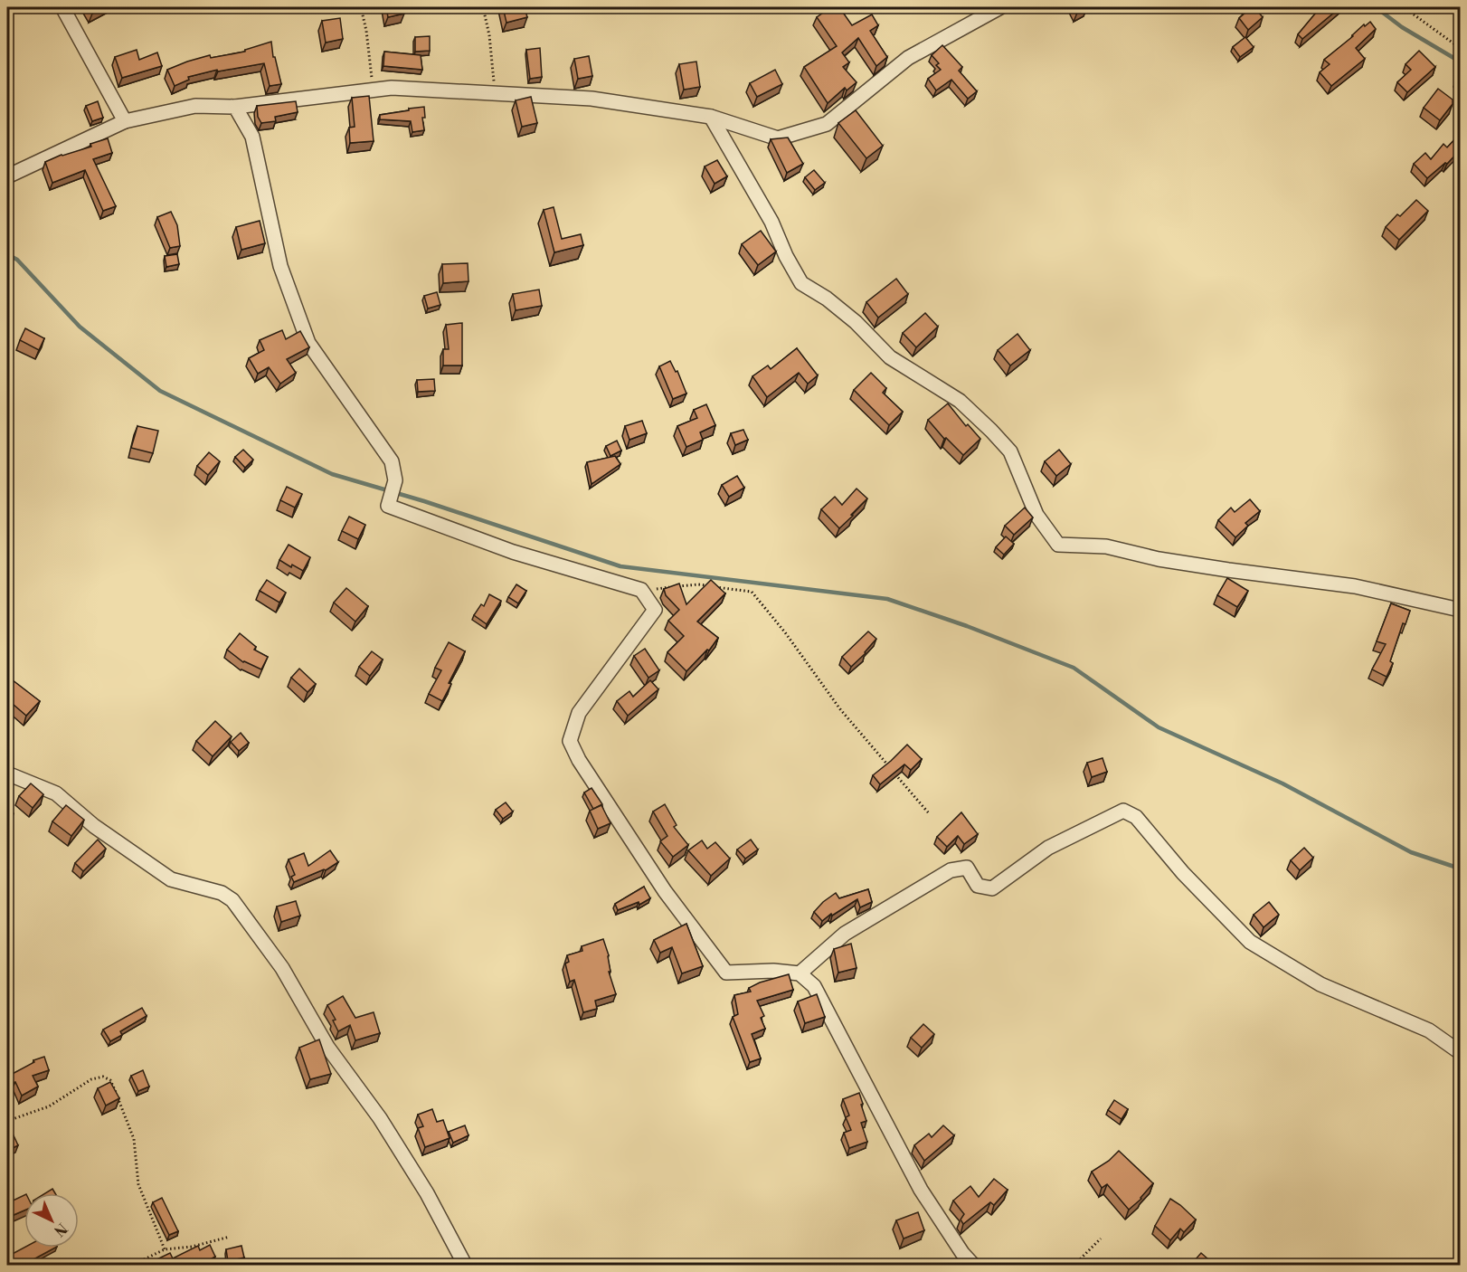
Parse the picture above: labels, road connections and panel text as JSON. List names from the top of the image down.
{
  "north": "bottom right"
}
